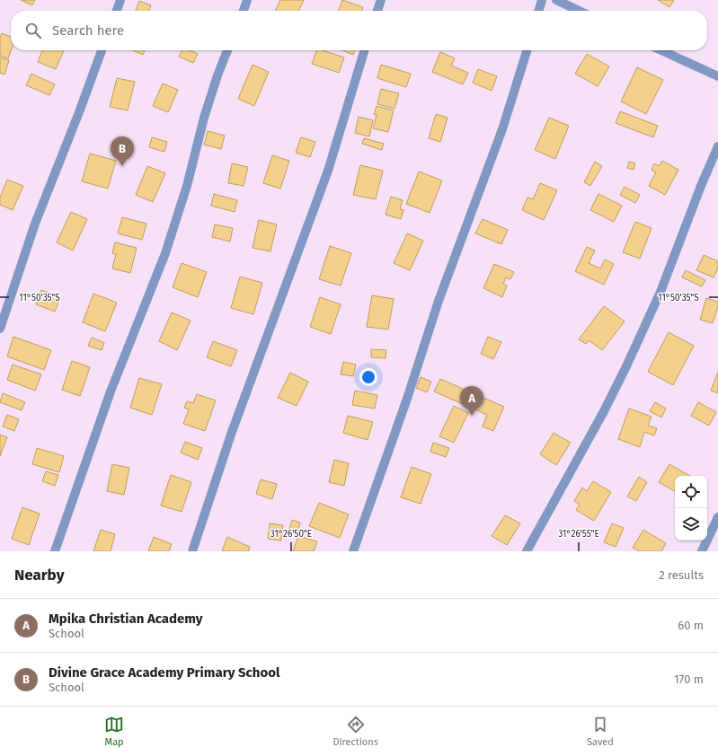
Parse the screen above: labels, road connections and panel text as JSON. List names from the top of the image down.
{
  "page": {
    "search": "Search here",
    "pins": ["B", "A"],
    "heading": ["Nearby", "2 results"],
    "list": [
      {
        "mark": "A",
        "name": "Mpika Christian Academy",
        "note": "School",
        "value": "60 m"
      },
      {
        "mark": "B",
        "name": "Divine Grace Academy Primary School",
        "note": "School",
        "value": "170 m"
      }
    ],
    "nav": ["Map", "Directions", "Saved"]
  },
  "coordinates": ["11°50'35\"S", "31°26'50\"E", "31°26'55\"E"]
}
